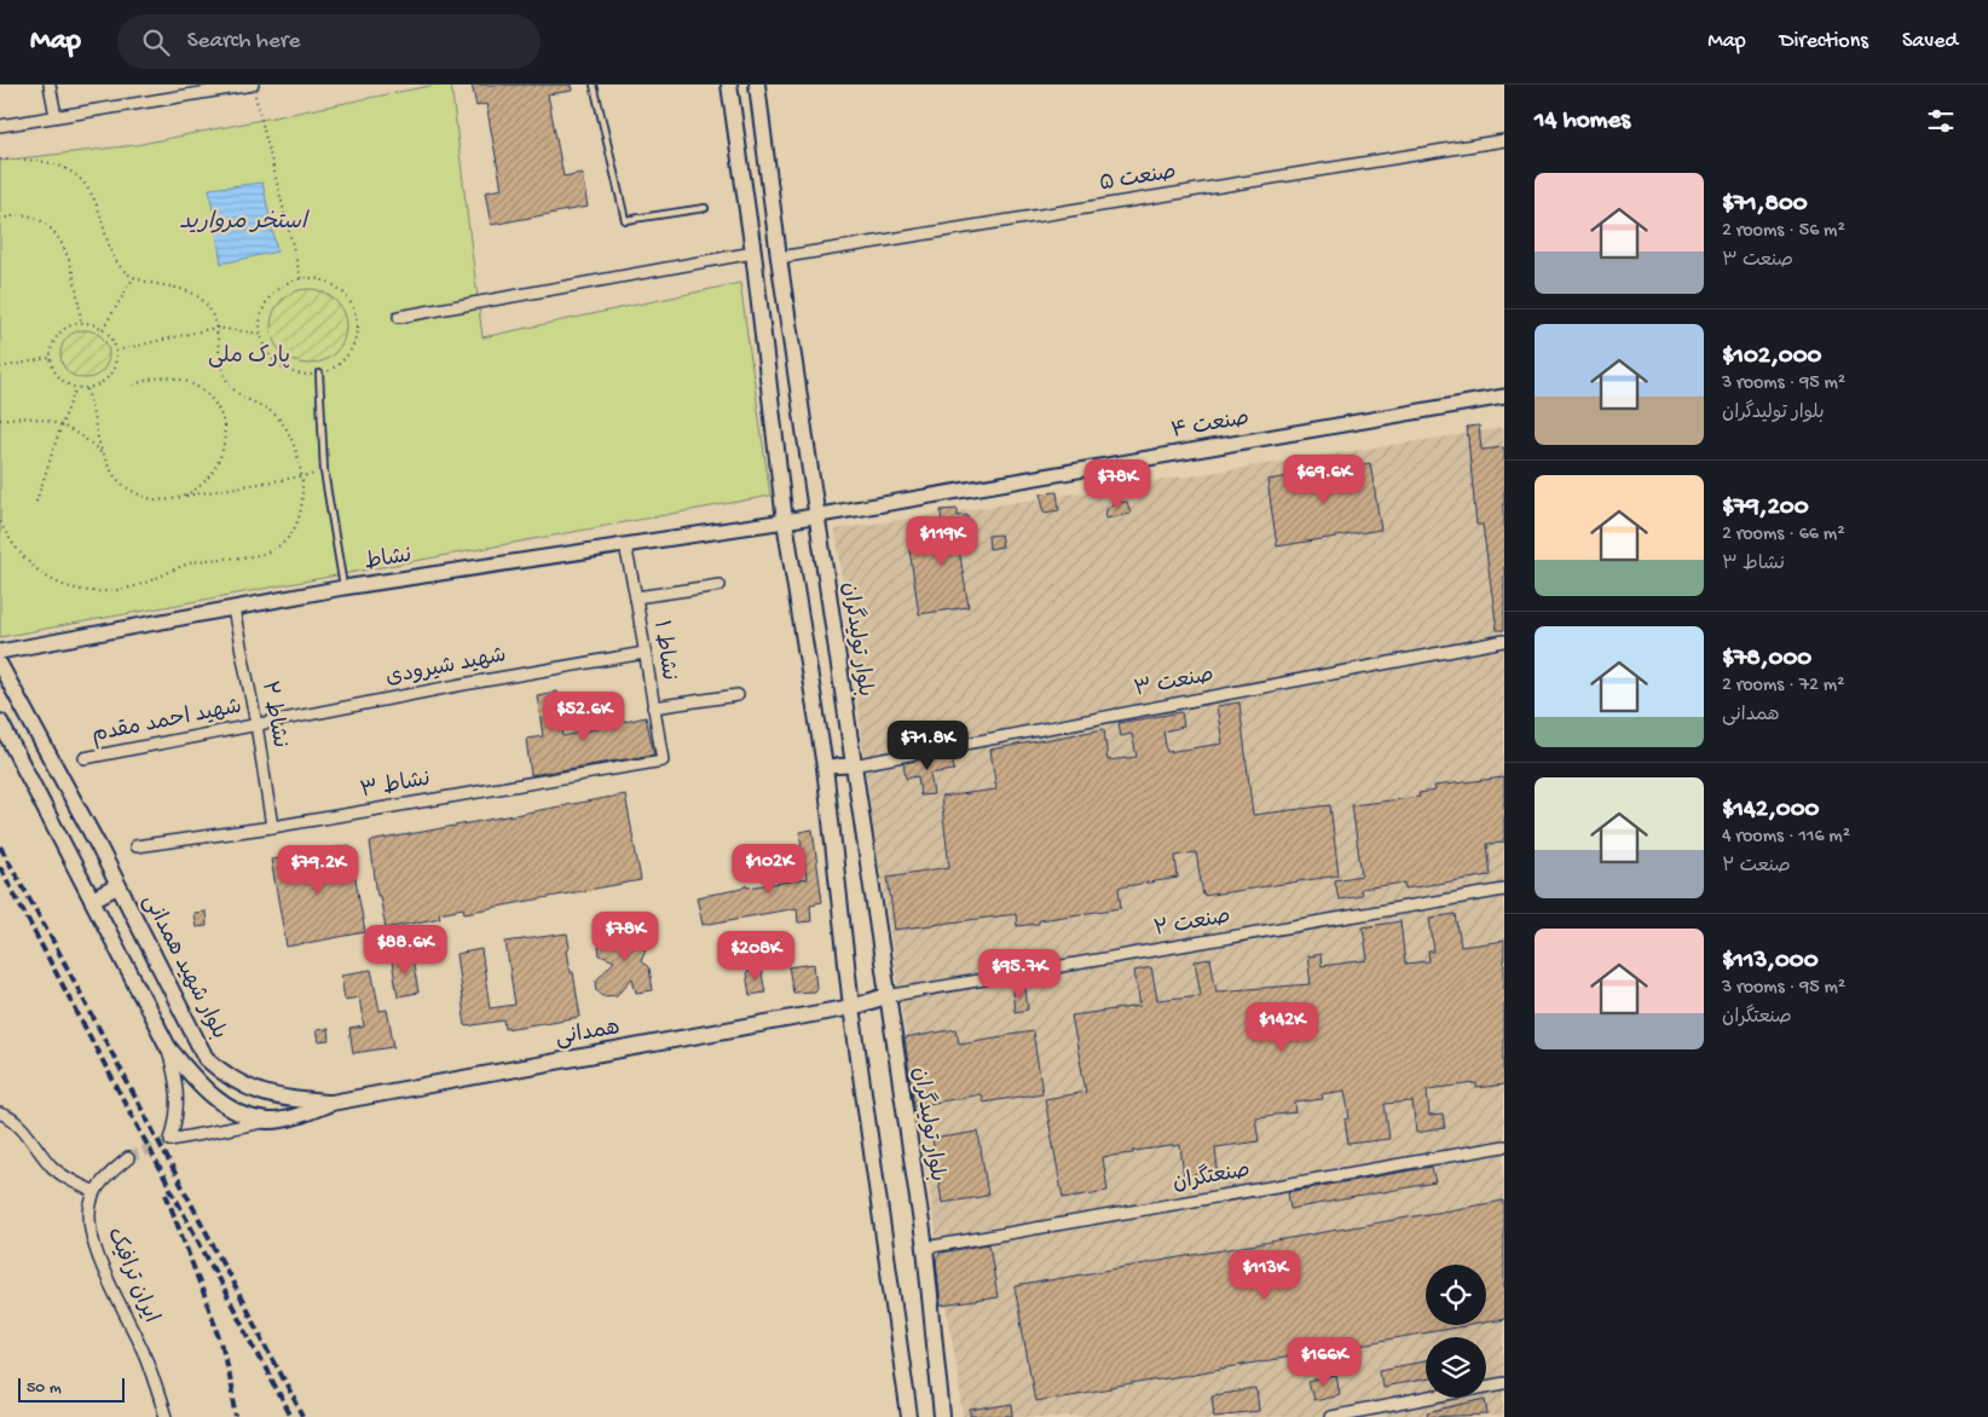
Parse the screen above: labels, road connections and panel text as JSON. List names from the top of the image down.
{
  "streets": {
    "main road": ["بلوار تولیدگران", "بلوار شهید همدانی", "همدانی"],
    "street": [
      "صنعت ۵",
      "صنعت ۴",
      "نشاط",
      "نشاط ۱",
      "شهید شیرودی",
      "صنعت ۳",
      "نشاط ۲",
      "شهید احمد مقدم",
      "نشاط ۳",
      "صنعت ۲",
      "صنعتگران",
      "ایران ترافیک"
    ]
  },
  "crossings": [
    ["صنعت ۵", "بلوار تولیدگران"],
    ["صنعت ۴", "نشاط"],
    ["صنعت ۴", "بلوار تولیدگران"],
    ["نشاط", "نشاط ۱"],
    ["نشاط", "نشاط ۲"],
    ["بلوار تولیدگران", "صنعت ۳"],
    ["بلوار تولیدگران", "صنعت ۲"],
    ["بلوار تولیدگران", "همدانی"],
    ["بلوار تولیدگران", "صنعتگران"],
    ["نشاط ۱", "شهید شیرودی"],
    ["نشاط ۱", "نشاط ۳"],
    ["شهید شیرودی", "نشاط ۲"],
    ["شهید شیرودی", "شهید احمد مقدم"],
    ["نشاط ۲", "شهید احمد مقدم"],
    ["نشاط ۲", "نشاط ۳"],
    ["صنعت ۲", "همدانی"],
    ["بلوار شهید همدانی", "همدانی"]
  ],
  "water": ["استخر مروارید"],
  "parks": ["پارک ملی"],
  "scale_bar": "50 m",
  "page": {
    "header": "Map",
    "search": "Search here",
    "nav": ["Map", "Directions", "Saved"],
    "heading": "14 homes",
    "list": [
      {
        "name": "$71,800",
        "note": "2 rooms · 56 m² · صنعت ۳"
      },
      {
        "name": "$102,000",
        "note": "3 rooms · 95 m² · بلوار تولیدگران"
      },
      {
        "name": "$79,200",
        "note": "2 rooms · 66 m² · نشاط ۳"
      },
      {
        "name": "$78,000",
        "note": "2 rooms · 72 m² · همدانی"
      },
      {
        "name": "$142,000",
        "note": "4 rooms · 116 m² · صنعت ۲"
      },
      {
        "name": "$113,000",
        "note": "3 rooms · 95 m² · صنعتگران"
      }
    ],
    "price": [
      "$69.6K",
      "$78K",
      "$119K",
      "$52.6K",
      "$71.8K",
      "$102K",
      "$79.2K",
      "$78K",
      "$88.6K",
      "$208K",
      "$95.7K",
      "$142K",
      "$113K",
      "$166K"
    ],
    "scale": "50 m"
  }
}
